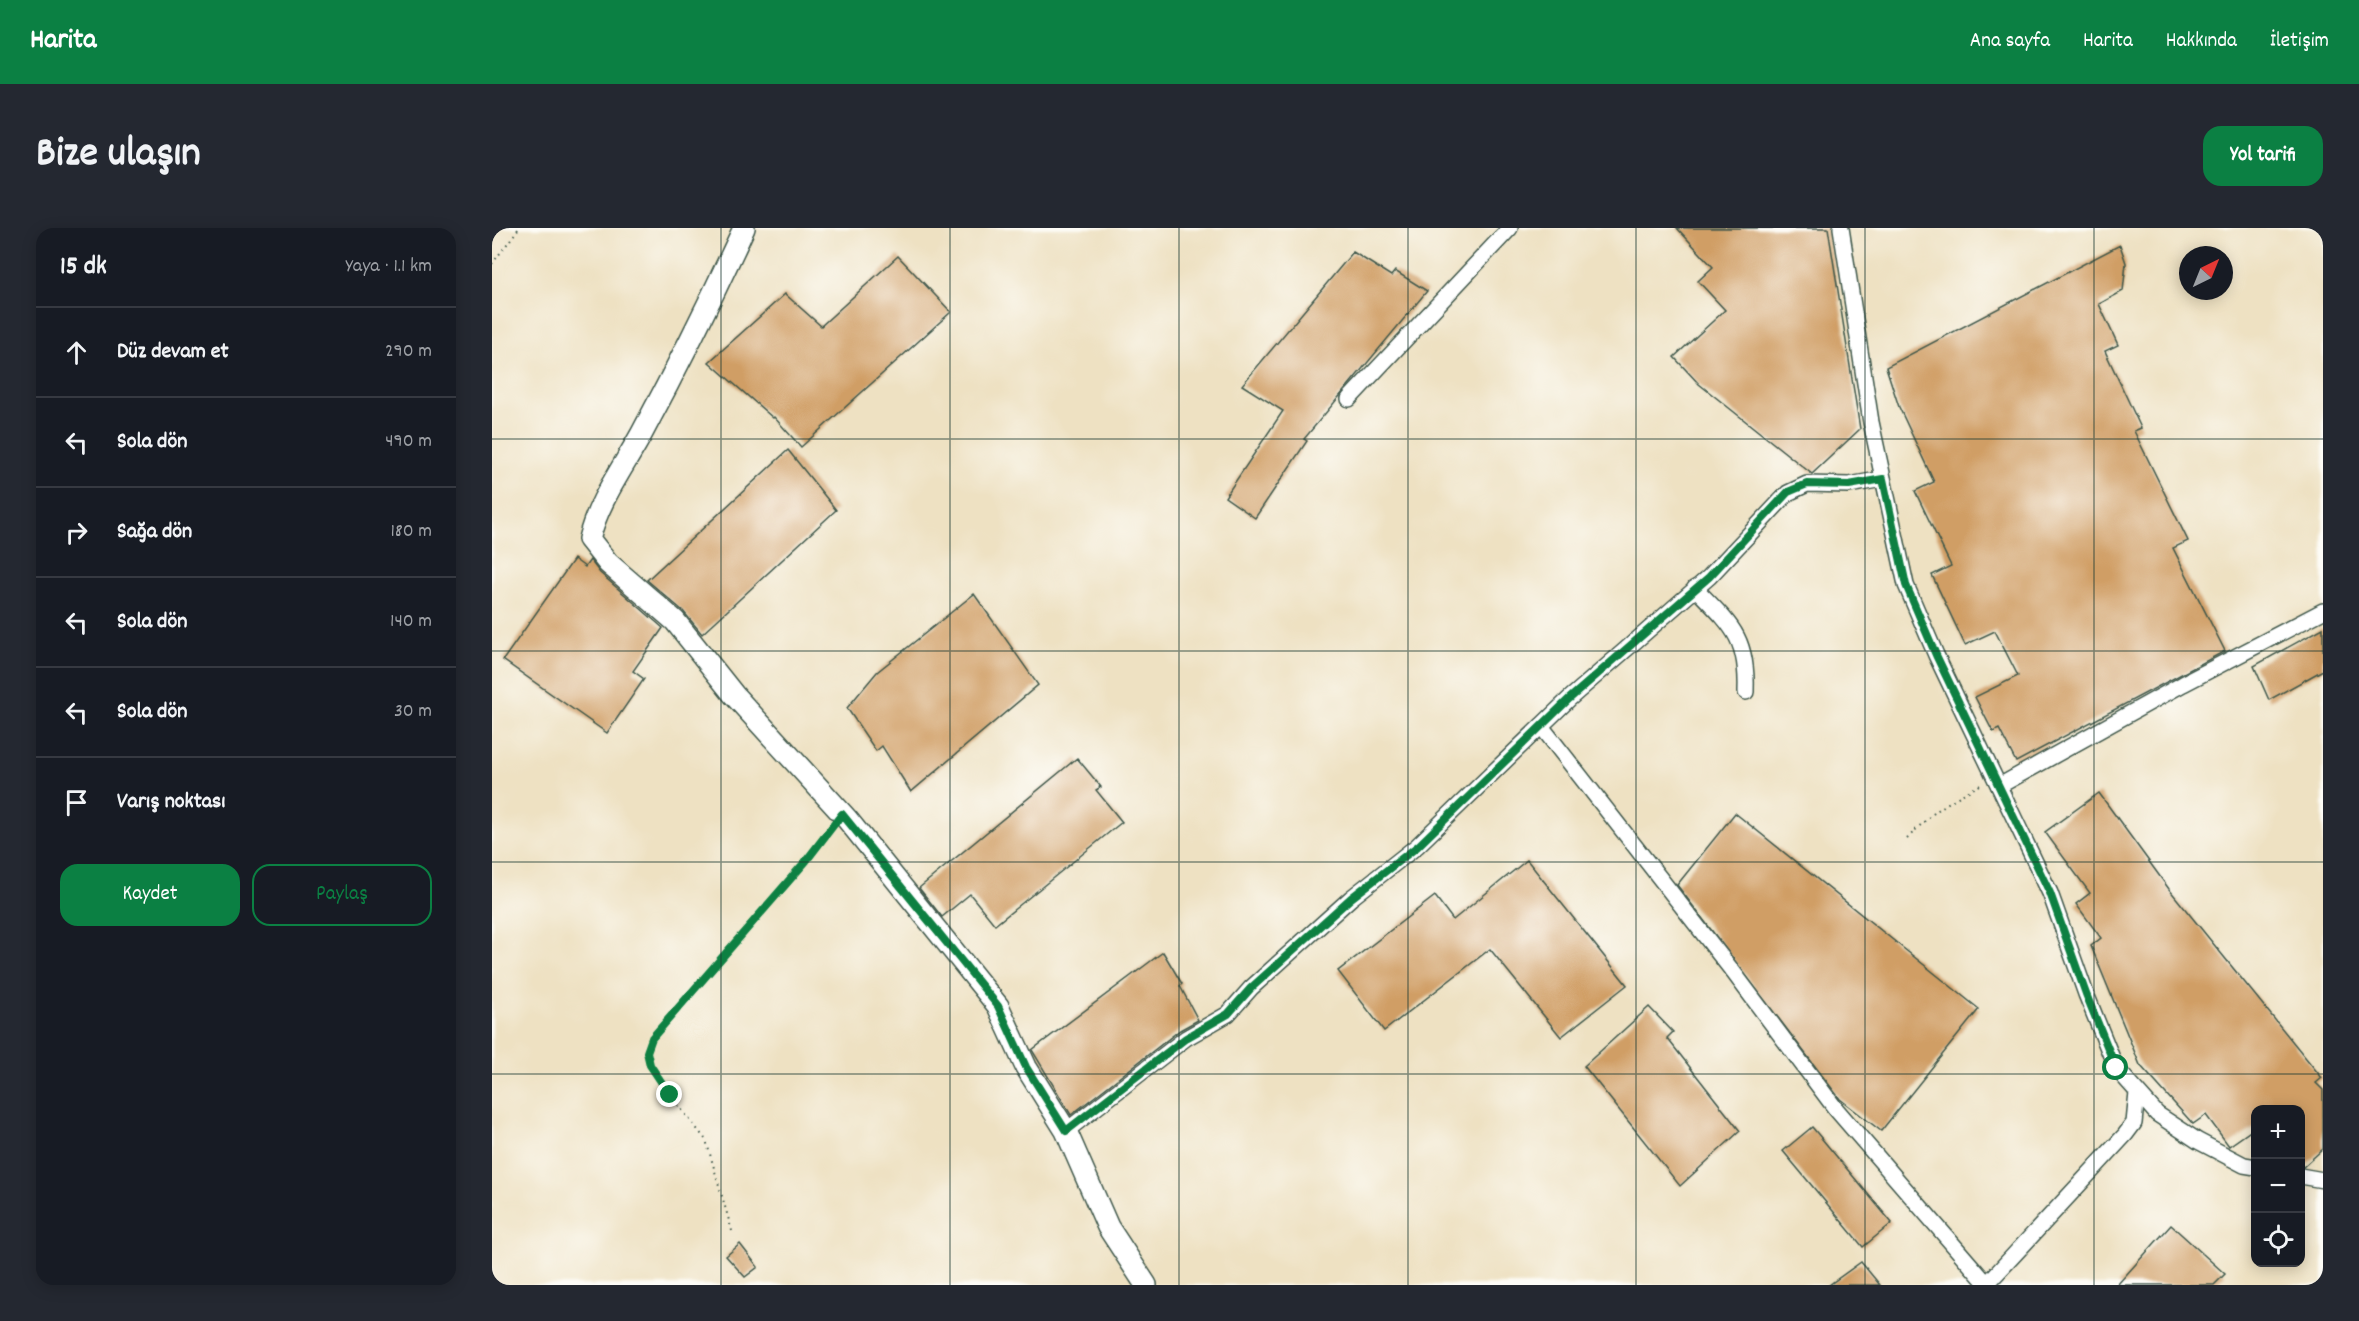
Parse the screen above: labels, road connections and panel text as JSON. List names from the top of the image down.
{
  "north": "top right",
  "page": {
    "header": "Harita",
    "nav": [
      "Ana sayfa",
      "Harita",
      "Hakkında",
      "İletişim"
    ],
    "title": "Bize ulaşın",
    "buttons": [
      "Yol tarifi",
      ["Kaydet", "Paylaş"]
    ],
    "heading": ["15 dk", "Yaya · 1.1 km"],
    "list": [
      ["Düz devam et", "290 m"],
      ["Sola dön", "490 m"],
      ["Sağa dön", "180 m"],
      ["Sola dön", "140 m"],
      ["Sola dön", "30 m"],
      "Varış noktası"
    ],
    "map_buttons": ["+", "−"]
  }
}
